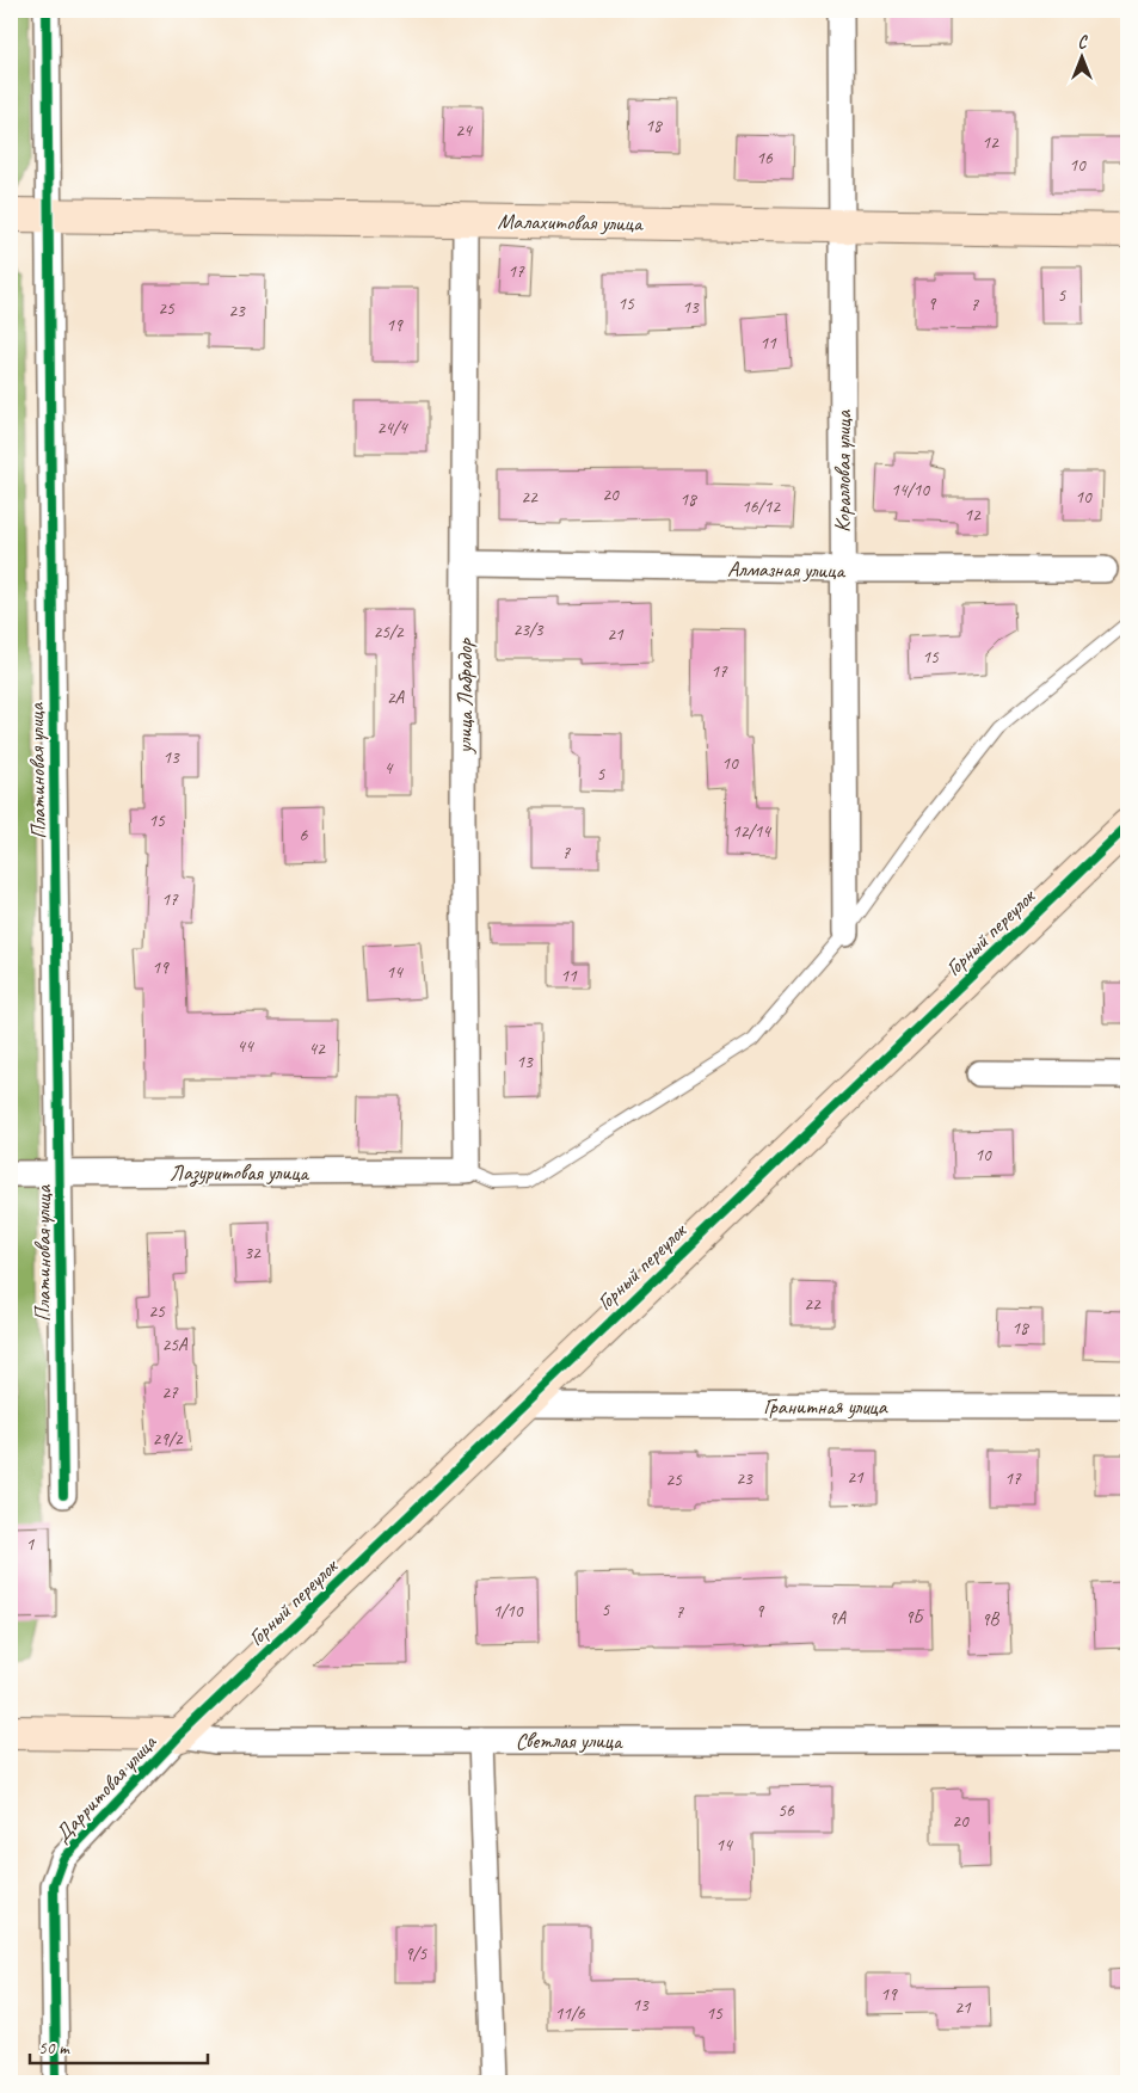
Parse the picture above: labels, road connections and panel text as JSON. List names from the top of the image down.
{
  "streets": {
    "street": [
      "Малахитовая улица",
      "Коралловая улица",
      "Алмазная улица",
      "улица Лабрадор",
      "Платиновая улица",
      "Горный переулок",
      "Лазуритовая улица",
      "Гранитная улица",
      "Светлая улица",
      "Дарритовая улица"
    ]
  },
  "crossings": [
    ["Малахитовая улица", "Коралловая улица"],
    ["Малахитовая улица", "улица Лабрадор"],
    ["Малахитовая улица", "Платиновая улица"],
    ["Коралловая улица", "Алмазная улица"],
    ["Алмазная улица", "улица Лабрадор"],
    ["улица Лабрадор", "Лазуритовая улица"],
    ["Платиновая улица", "Лазуритовая улица"],
    ["Горный переулок", "Гранитная улица"],
    ["Горный переулок", "Светлая улица"],
    ["Горный переулок", "Дарритовая улица"],
    ["Светлая улица", "Дарритовая улица"]
  ],
  "house_numbers": [
    "18",
    "24",
    "12",
    "16",
    "10",
    "17",
    "5",
    "15",
    "9",
    "7",
    "13",
    "25",
    "23",
    "19",
    "11",
    "24/4",
    "14/10",
    "20",
    "22",
    "10",
    "18",
    "16/12",
    "12",
    "23/3",
    "25/2",
    "21",
    "15",
    "17",
    "2А",
    "13",
    "10",
    "4",
    "5",
    "15",
    "12/14",
    "6",
    "7",
    "17",
    "19",
    "14",
    "11",
    "44",
    "42",
    "13",
    "10",
    "32",
    "22",
    "25",
    "18",
    "25А",
    "27",
    "29/2",
    "21",
    "23",
    "17",
    "25",
    "1",
    "5",
    "1/10",
    "9",
    "7",
    "9Б",
    "9А",
    "9В",
    "56",
    "20",
    "14",
    "9/5",
    "19",
    "13",
    "21",
    "11/6",
    "15"
  ],
  "scale_bar": "50 m",
  "north": "top"
}
